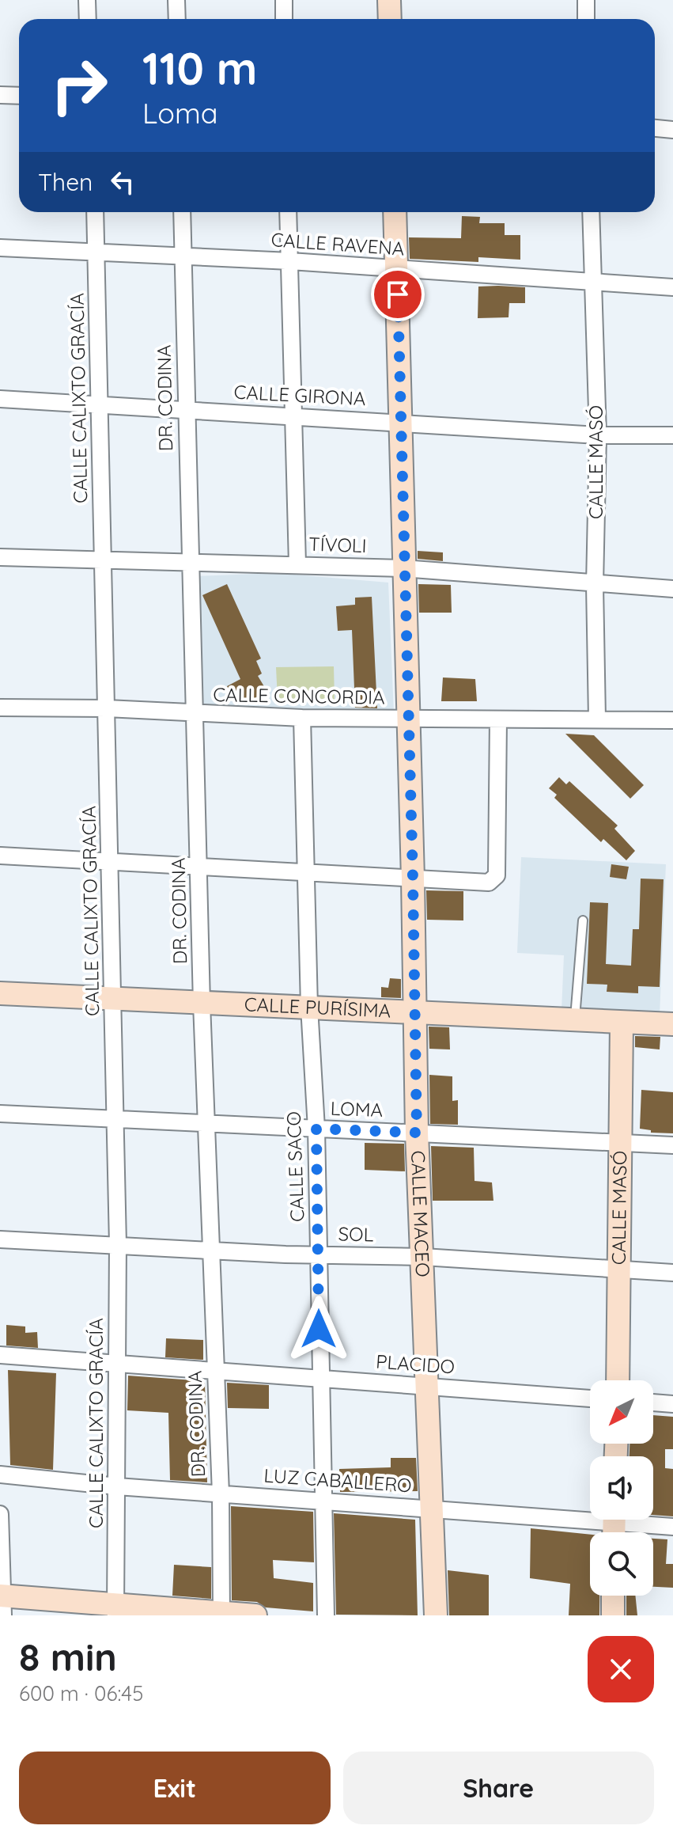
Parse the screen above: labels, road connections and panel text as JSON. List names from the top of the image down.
{
  "streets": {
    "street": [
      "CALLE RAVENA",
      "CALLE GIRONA",
      "CALLE CALIXTO GRACÍA",
      "DR. CODINA",
      "CALLE MASÓ",
      "TÍVOLI",
      "CALLE CONCORDIA",
      "CALLE PURÍSIMA",
      "LOMA",
      "CALLE SACO",
      "CALLE MACEO",
      "SOL",
      "PLACIDO",
      "LUZ CABALLERO"
    ]
  },
  "crossings": [
    ["CALLE RAVENA", "CALLE CALIXTO GRACÍA"],
    ["CALLE RAVENA", "DR. CODINA"],
    ["CALLE RAVENA", "CALLE MASÓ"],
    ["CALLE RAVENA", "CALLE MACEO"],
    ["CALLE GIRONA", "CALLE CALIXTO GRACÍA"],
    ["CALLE GIRONA", "DR. CODINA"],
    ["CALLE GIRONA", "CALLE MASÓ"],
    ["CALLE GIRONA", "CALLE MACEO"],
    ["CALLE CALIXTO GRACÍA", "TÍVOLI"],
    ["CALLE CALIXTO GRACÍA", "CALLE CONCORDIA"],
    ["CALLE CALIXTO GRACÍA", "CALLE PURÍSIMA"],
    ["CALLE CALIXTO GRACÍA", "LOMA"],
    ["CALLE CALIXTO GRACÍA", "SOL"],
    ["CALLE CALIXTO GRACÍA", "PLACIDO"],
    ["CALLE CALIXTO GRACÍA", "LUZ CABALLERO"],
    ["DR. CODINA", "TÍVOLI"],
    ["DR. CODINA", "CALLE CONCORDIA"],
    ["DR. CODINA", "CALLE PURÍSIMA"],
    ["DR. CODINA", "LOMA"],
    ["DR. CODINA", "SOL"],
    ["DR. CODINA", "PLACIDO"],
    ["DR. CODINA", "LUZ CABALLERO"],
    ["CALLE MASÓ", "TÍVOLI"],
    ["CALLE MASÓ", "CALLE CONCORDIA"],
    ["CALLE MASÓ", "CALLE PURÍSIMA"],
    ["CALLE MASÓ", "LOMA"],
    ["CALLE MASÓ", "SOL"],
    ["TÍVOLI", "CALLE MACEO"],
    ["CALLE CONCORDIA", "CALLE SACO"],
    ["CALLE CONCORDIA", "CALLE MACEO"],
    ["CALLE PURÍSIMA", "CALLE SACO"],
    ["CALLE PURÍSIMA", "CALLE MACEO"],
    ["LOMA", "CALLE SACO"],
    ["LOMA", "CALLE MACEO"],
    ["CALLE SACO", "SOL"],
    ["CALLE SACO", "PLACIDO"],
    ["CALLE SACO", "LUZ CABALLERO"],
    ["CALLE MACEO", "SOL"],
    ["CALLE MACEO", "PLACIDO"],
    ["CALLE MACEO", "LUZ CABALLERO"]
  ],
  "north": "bottom left",
  "page": {
    "turn": ["110 m", "Loma"],
    "then": "Then",
    "heading": ["8 min", "600 m · 06:45"],
    "buttons": ["Exit", "Share"]
  }
}
